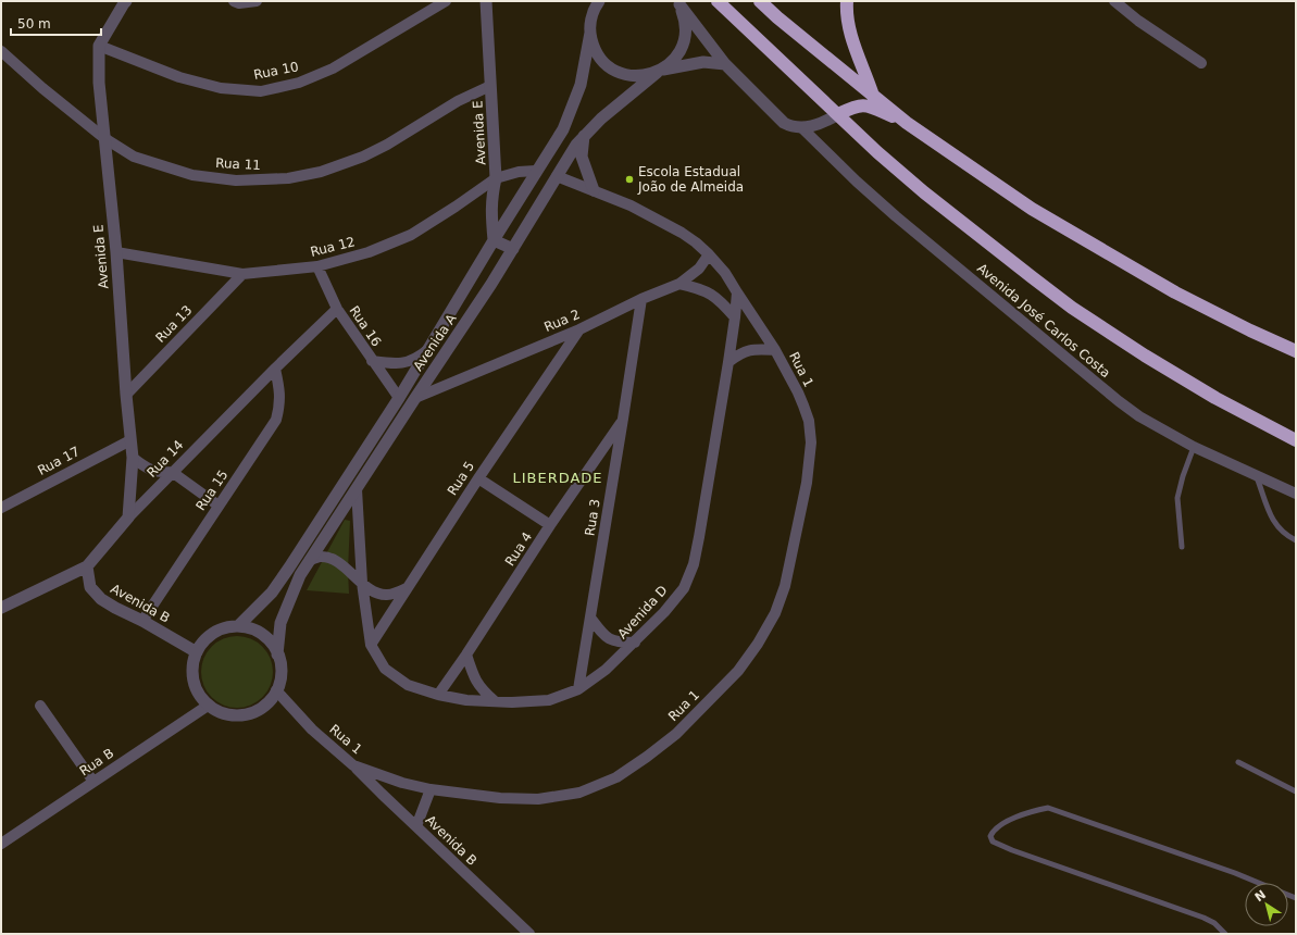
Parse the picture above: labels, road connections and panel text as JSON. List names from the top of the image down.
{
  "streets": {
    "street": [
      "Rua 10",
      "Avenida E",
      "Rua 11",
      "Rua 12",
      "Rua 2",
      "Avenida José Carlos Costa",
      "Rua 13",
      "Rua 16",
      "Avenida A",
      "Rua 1",
      "Rua 14",
      "Rua 17",
      "Rua 5",
      "Rua 15",
      "Rua 3",
      "Rua 4",
      "Avenida B",
      "Avenida D",
      "Rua B"
    ]
  },
  "crossings": [
    ["Rua 10", "Avenida E"],
    ["Avenida E", "Rua 11"],
    ["Avenida E", "Rua 12"],
    ["Avenida E", "Rua 13"],
    ["Avenida E", "Avenida A"],
    ["Avenida E", "Rua 14"],
    ["Avenida E", "Rua 17"],
    ["Rua 12", "Rua 13"],
    ["Rua 12", "Rua 16"],
    ["Rua 12", "Avenida A"],
    ["Rua 2", "Avenida A"],
    ["Rua 2", "Rua 5"],
    ["Rua 2", "Rua 3"],
    ["Avenida José Carlos Costa", "Avenida A"],
    ["Rua 16", "Avenida A"],
    ["Rua 16", "Rua 14"],
    ["Avenida A", "Rua 1"],
    ["Avenida A", "Avenida B"],
    ["Avenida A", "Avenida D"],
    ["Avenida A", "Rua B"],
    ["Rua 1", "Avenida B"],
    ["Rua 1", "Avenida D"],
    ["Rua 1", "Rua B"],
    ["Rua 14", "Rua 15"],
    ["Rua 14", "Avenida B"],
    ["Rua 5", "Avenida D"],
    ["Rua 15", "Avenida B"],
    ["Rua 3", "Rua 4"],
    ["Rua 3", "Avenida D"],
    ["Rua 4", "Avenida D"],
    ["Avenida B", "Rua B"]
  ],
  "districts": ["LIBERDADE"],
  "places": ["Escola Estadual João de Almeida"],
  "scale_bar": "50 m",
  "north": "top left"
}
